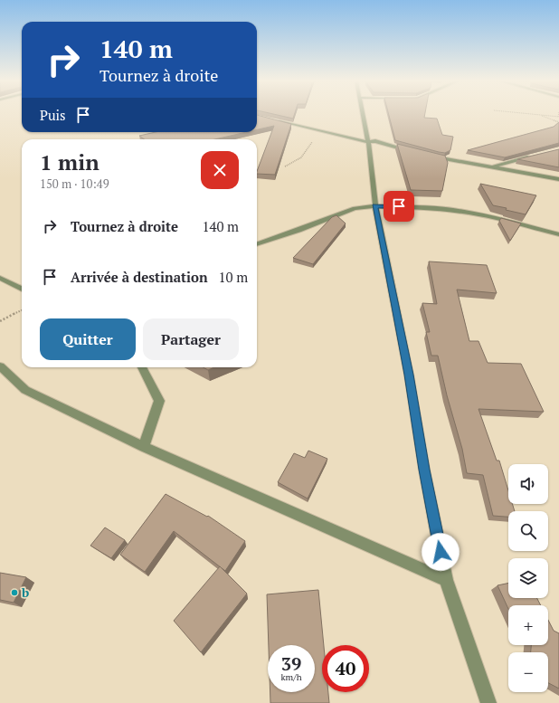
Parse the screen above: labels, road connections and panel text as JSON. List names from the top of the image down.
{
  "places": ["b"],
  "page": {
    "turn": ["140 m", "Tournez à droite"],
    "then": "Puis",
    "heading": ["1 min", "150 m · 10:49"],
    "list": [
      {
        "name": "Tournez à droite",
        "value": "140 m"
      },
      {
        "name": "Arrivée à destination",
        "value": "10 m"
      }
    ],
    "buttons": ["Quitter", "Partager"],
    "map_buttons": ["+", "−"],
    "speed": "39 km/h",
    "limit": "40"
  }
}
